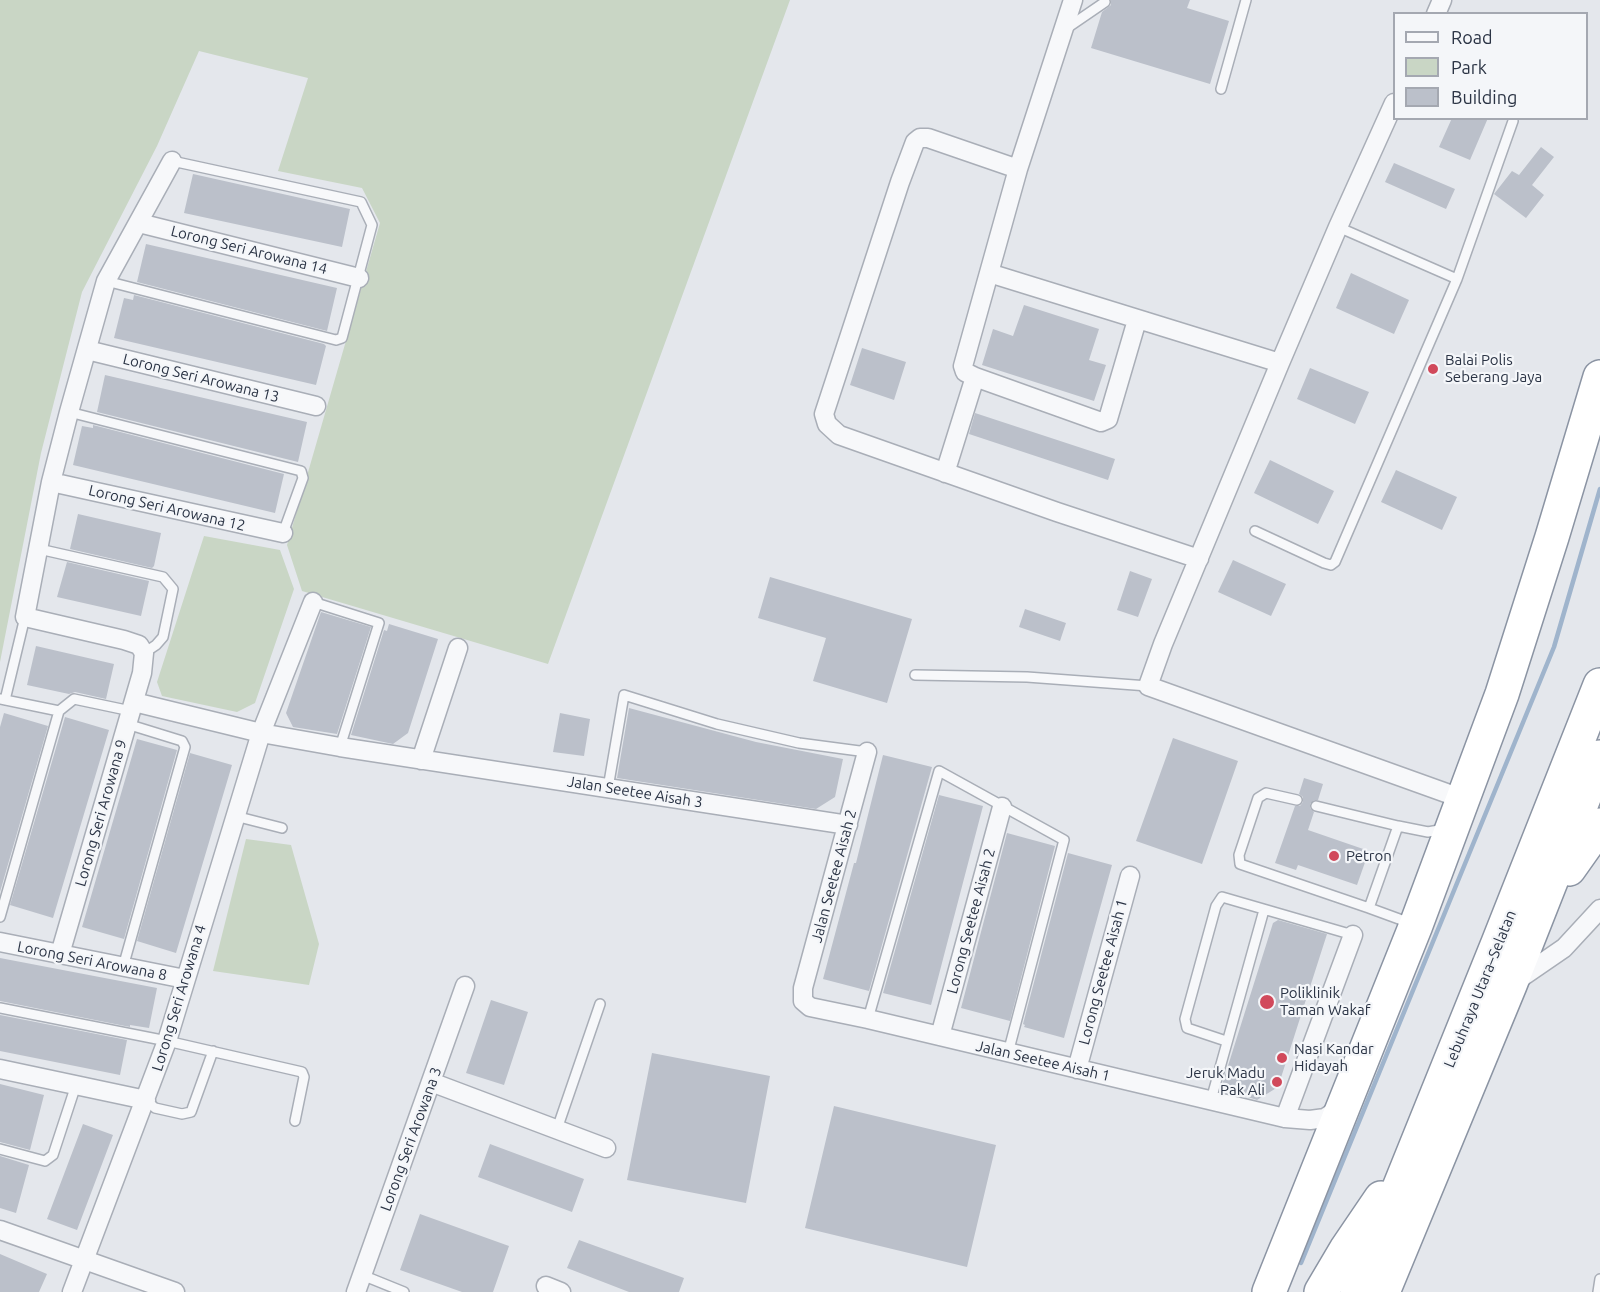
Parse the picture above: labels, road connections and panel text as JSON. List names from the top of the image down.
{
  "streets": {
    "highway": ["Lebuhraya Utara–Selatan"],
    "street": [
      "Lorong Seri Arowana 14",
      "Lorong Seri Arowana 13",
      "Lorong Seri Arowana 12",
      "Jalan Seetee Aisah 3",
      "Lorong Seri Arowana 9",
      "Jalan Seetee Aisah 2",
      "Lorong Seetee Aisah 2",
      "Lorong Seri Arowana 8",
      "Lorong Seetee Aisah 1",
      "Lorong Seri Arowana 4",
      "Jalan Seetee Aisah 1",
      "Lorong Seri Arowana 3"
    ]
  },
  "crossings": [
    ["Jalan Seetee Aisah 3", "Lorong Seri Arowana 9"],
    ["Jalan Seetee Aisah 3", "Jalan Seetee Aisah 2"],
    ["Jalan Seetee Aisah 3", "Lorong Seri Arowana 4"],
    ["Lorong Seri Arowana 9", "Lorong Seri Arowana 8"],
    ["Jalan Seetee Aisah 2", "Jalan Seetee Aisah 1"],
    ["Lorong Seetee Aisah 2", "Jalan Seetee Aisah 1"],
    ["Lorong Seri Arowana 8", "Lorong Seri Arowana 4"],
    ["Lorong Seetee Aisah 1", "Jalan Seetee Aisah 1"]
  ],
  "places": [
    "Balai Polis Seberang Jaya",
    "Petron",
    "Poliklinik Taman Wakaf",
    "Nasi Kandar Hidayah",
    "Jeruk Madu Pak Ali"
  ],
  "legend": ["Road", "Park", "Building"]
}
